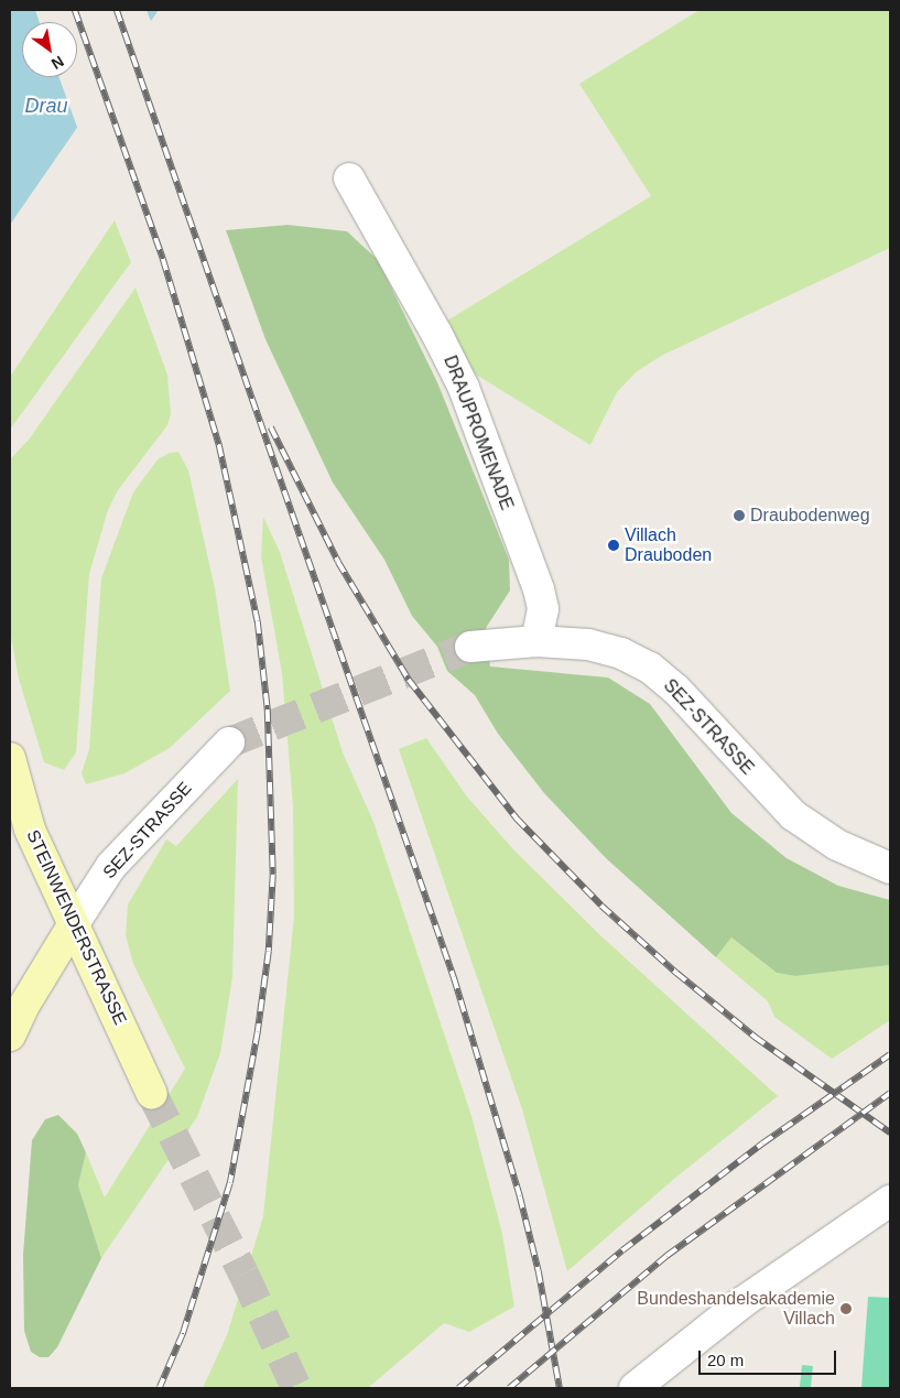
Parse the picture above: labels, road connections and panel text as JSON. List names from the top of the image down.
{
  "streets": {
    "main road": ["STEINWENDERSTRASSE"],
    "street": ["DRAUPROMENADE", "SEZ-STRASSE"]
  },
  "crossings": [
    ["DRAUPROMENADE", "SEZ-STRASSE"],
    ["SEZ-STRASSE", "STEINWENDERSTRASSE"]
  ],
  "water": ["Drau"],
  "places": ["Draubodenweg", "Villach Drauboden", "Bundeshandelsakademie Villach"],
  "scale_bar": "20 m",
  "north": "bottom right"
}
